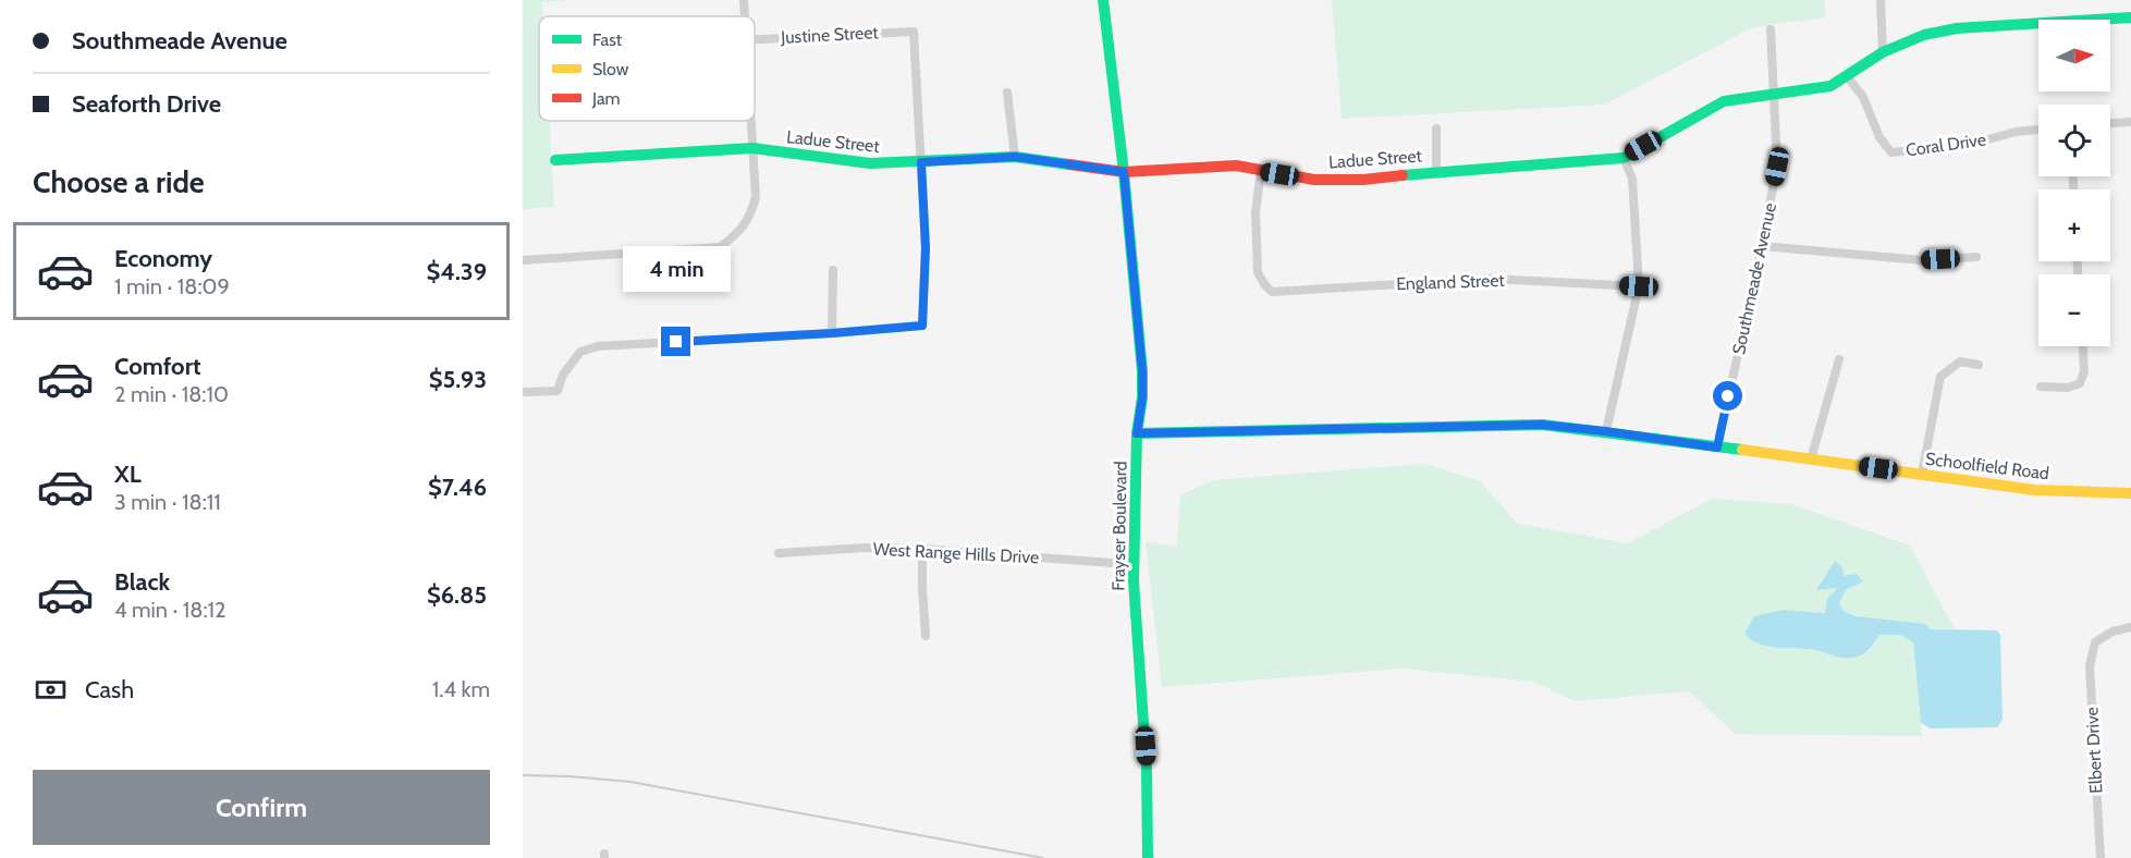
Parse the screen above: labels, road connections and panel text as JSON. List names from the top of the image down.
{
  "streets": {
    "street": [
      "Justine Street",
      "Ladue Street",
      "Coral Drive",
      "Southmeade Avenue",
      "England Street",
      "Schoolfield Road",
      "Frayser Boulevard",
      "West Range Hills Drive",
      "Elbert Drive"
    ]
  },
  "crossings": [
    ["Justine Street", "Ladue Street"],
    ["Ladue Street", "Coral Drive"],
    ["Ladue Street", "Southmeade Avenue"],
    ["Ladue Street", "England Street"],
    ["Ladue Street", "Frayser Boulevard"],
    ["Southmeade Avenue", "Schoolfield Road"],
    ["Schoolfield Road", "Frayser Boulevard"],
    ["Frayser Boulevard", "West Range Hills Drive"]
  ],
  "legend": ["Fast", "Slow", "Jam"],
  "north": "right",
  "page": {
    "banner": ["Southmeade Avenue", "Seaforth Drive"],
    "map_buttons": ["+", "−"],
    "heading": "Choose a ride",
    "list": [
      {
        "name": "Economy",
        "note": "1 min · 18:09",
        "value": "$4.39"
      },
      {
        "name": "Comfort",
        "note": "2 min · 18:10",
        "value": "$5.93"
      },
      {
        "name": "XL",
        "note": "3 min · 18:11",
        "value": "$7.46"
      },
      {
        "name": "Black",
        "note": "4 min · 18:12",
        "value": "$6.85"
      }
    ],
    "bubble": "4 min",
    "pay": ["Cash", "1.4 km"],
    "buttons": "Confirm"
  }
}
